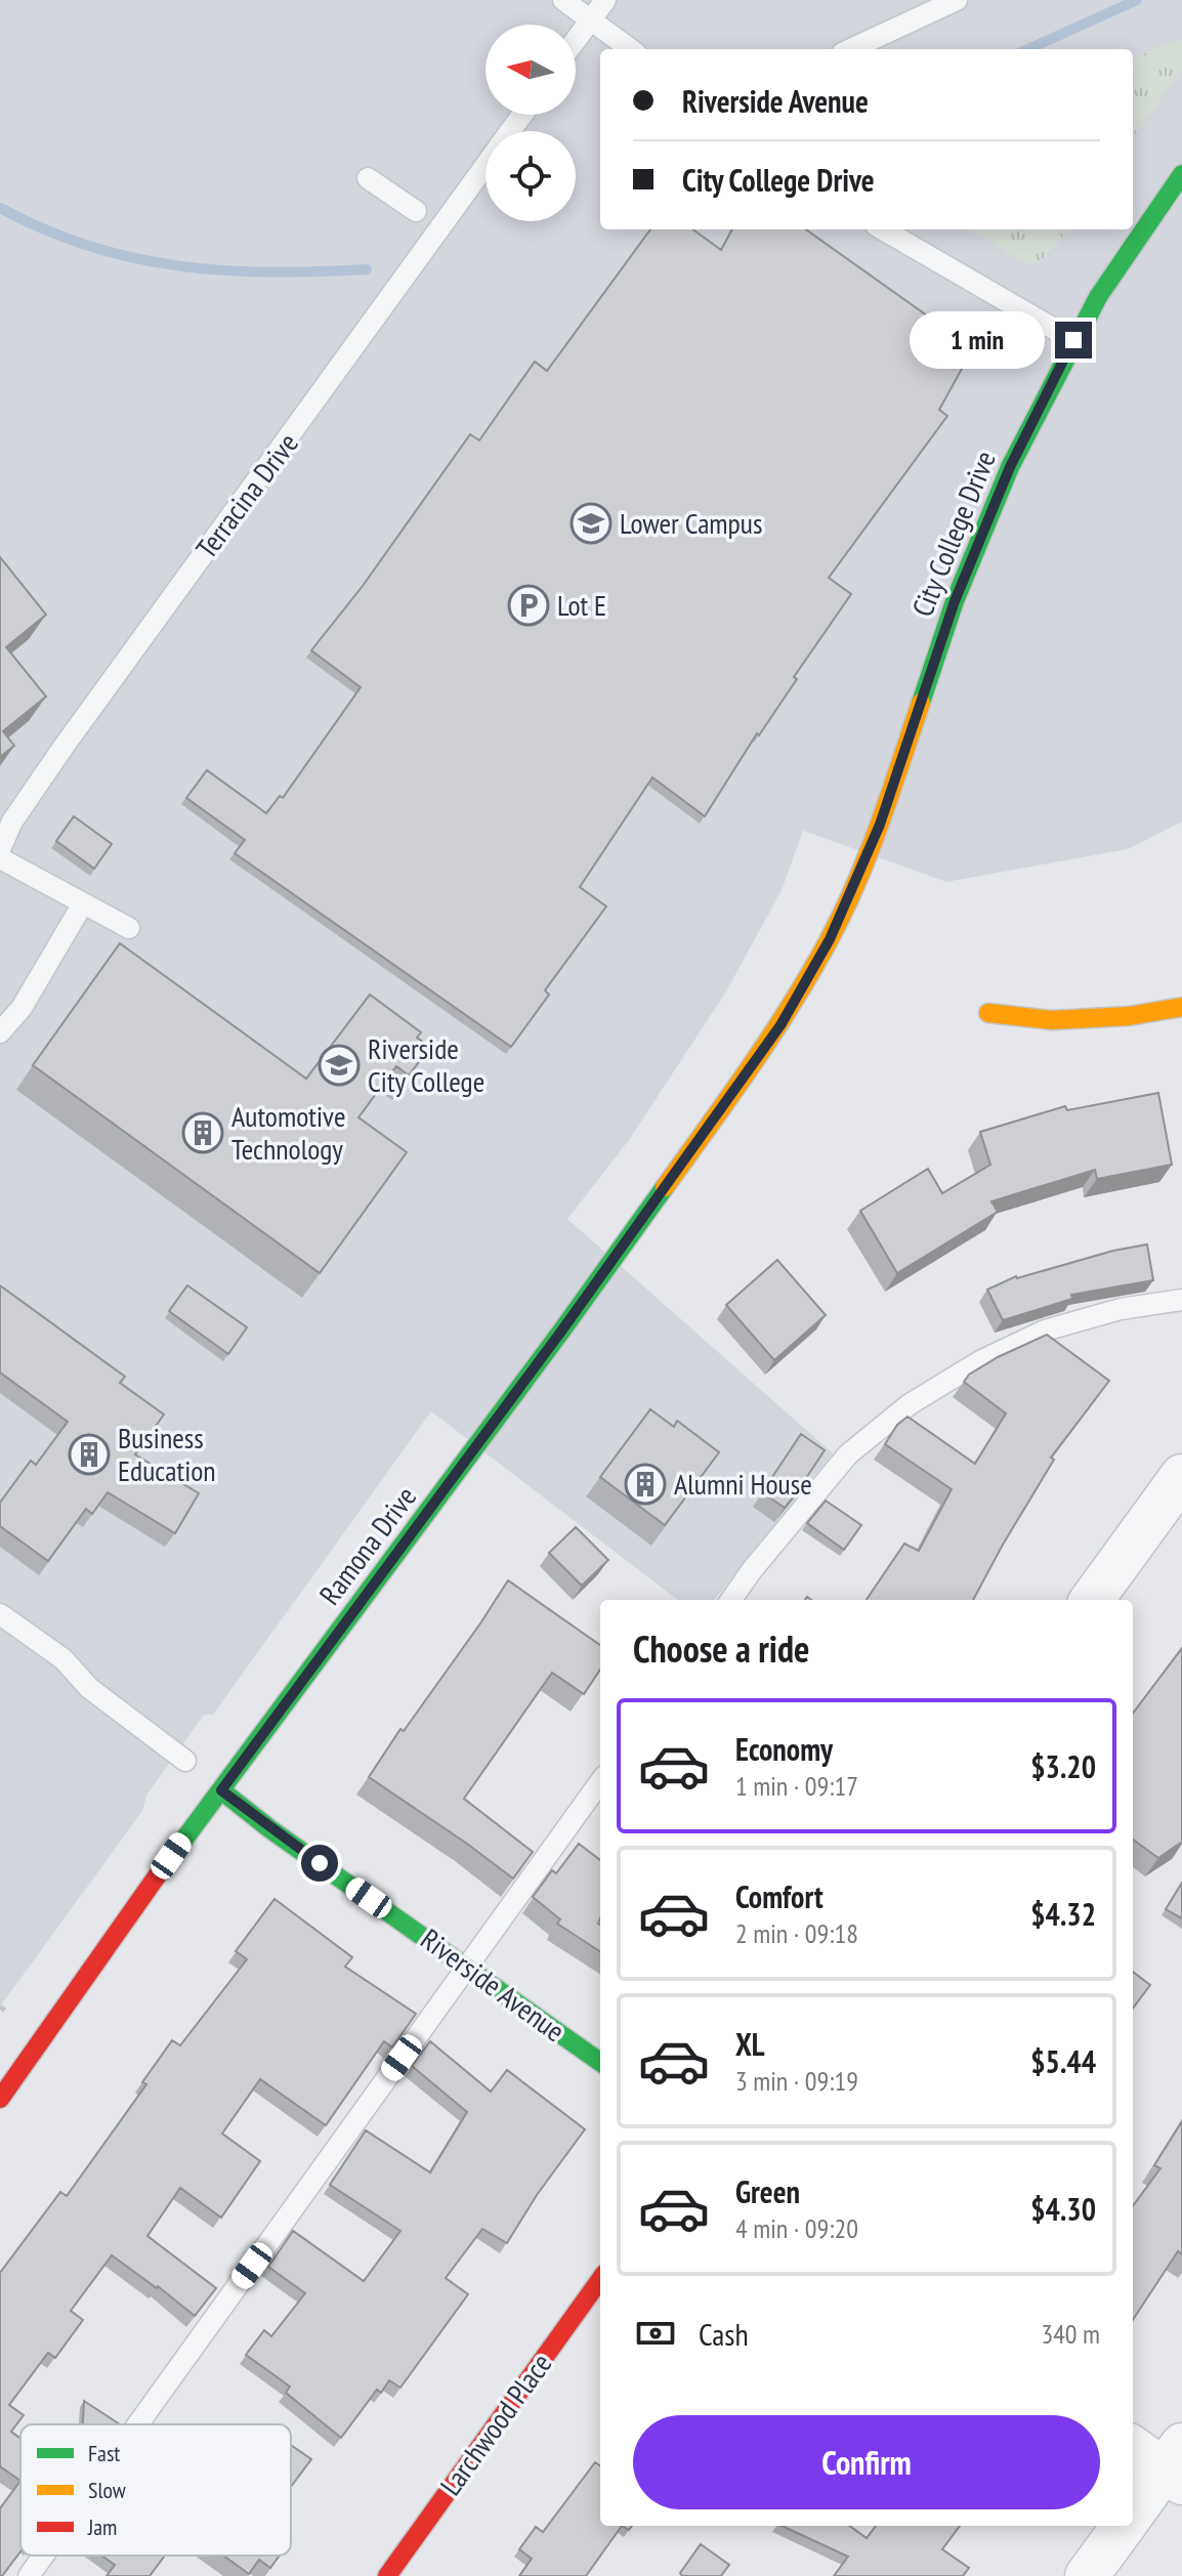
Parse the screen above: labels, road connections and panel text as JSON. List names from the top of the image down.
{
  "streets": {
    "street": [
      "City College Drive",
      "Ramona Drive",
      "Riverside Avenue",
      "Larchwood Place"
    ],
    "lane": ["Terracina Drive"]
  },
  "crossings": [
    ["City College Drive", "Ramona Drive"],
    ["Ramona Drive", "Riverside Avenue"]
  ],
  "places": {
    "school or university": ["Lower Campus", "Riverside City College"],
    "parking": ["Lot E"],
    "building": ["Automotive Technology", "Business Education", "Alumni House"]
  },
  "legend": ["Fast", "Slow", "Jam"],
  "north": "left",
  "page": {
    "banner": ["Riverside Avenue", "City College Drive"],
    "bubble": "1 min",
    "heading": "Choose a ride",
    "list": [
      {
        "name": "Economy",
        "note": "1 min · 09:17",
        "value": "$3.20"
      },
      {
        "name": "Comfort",
        "note": "2 min · 09:18",
        "value": "$4.32"
      },
      {
        "name": "XL",
        "note": "3 min · 09:19",
        "value": "$5.44"
      },
      {
        "name": "Green",
        "note": "4 min · 09:20",
        "value": "$4.30"
      }
    ],
    "pay": ["Cash", "340 m"],
    "buttons": "Confirm"
  }
}
